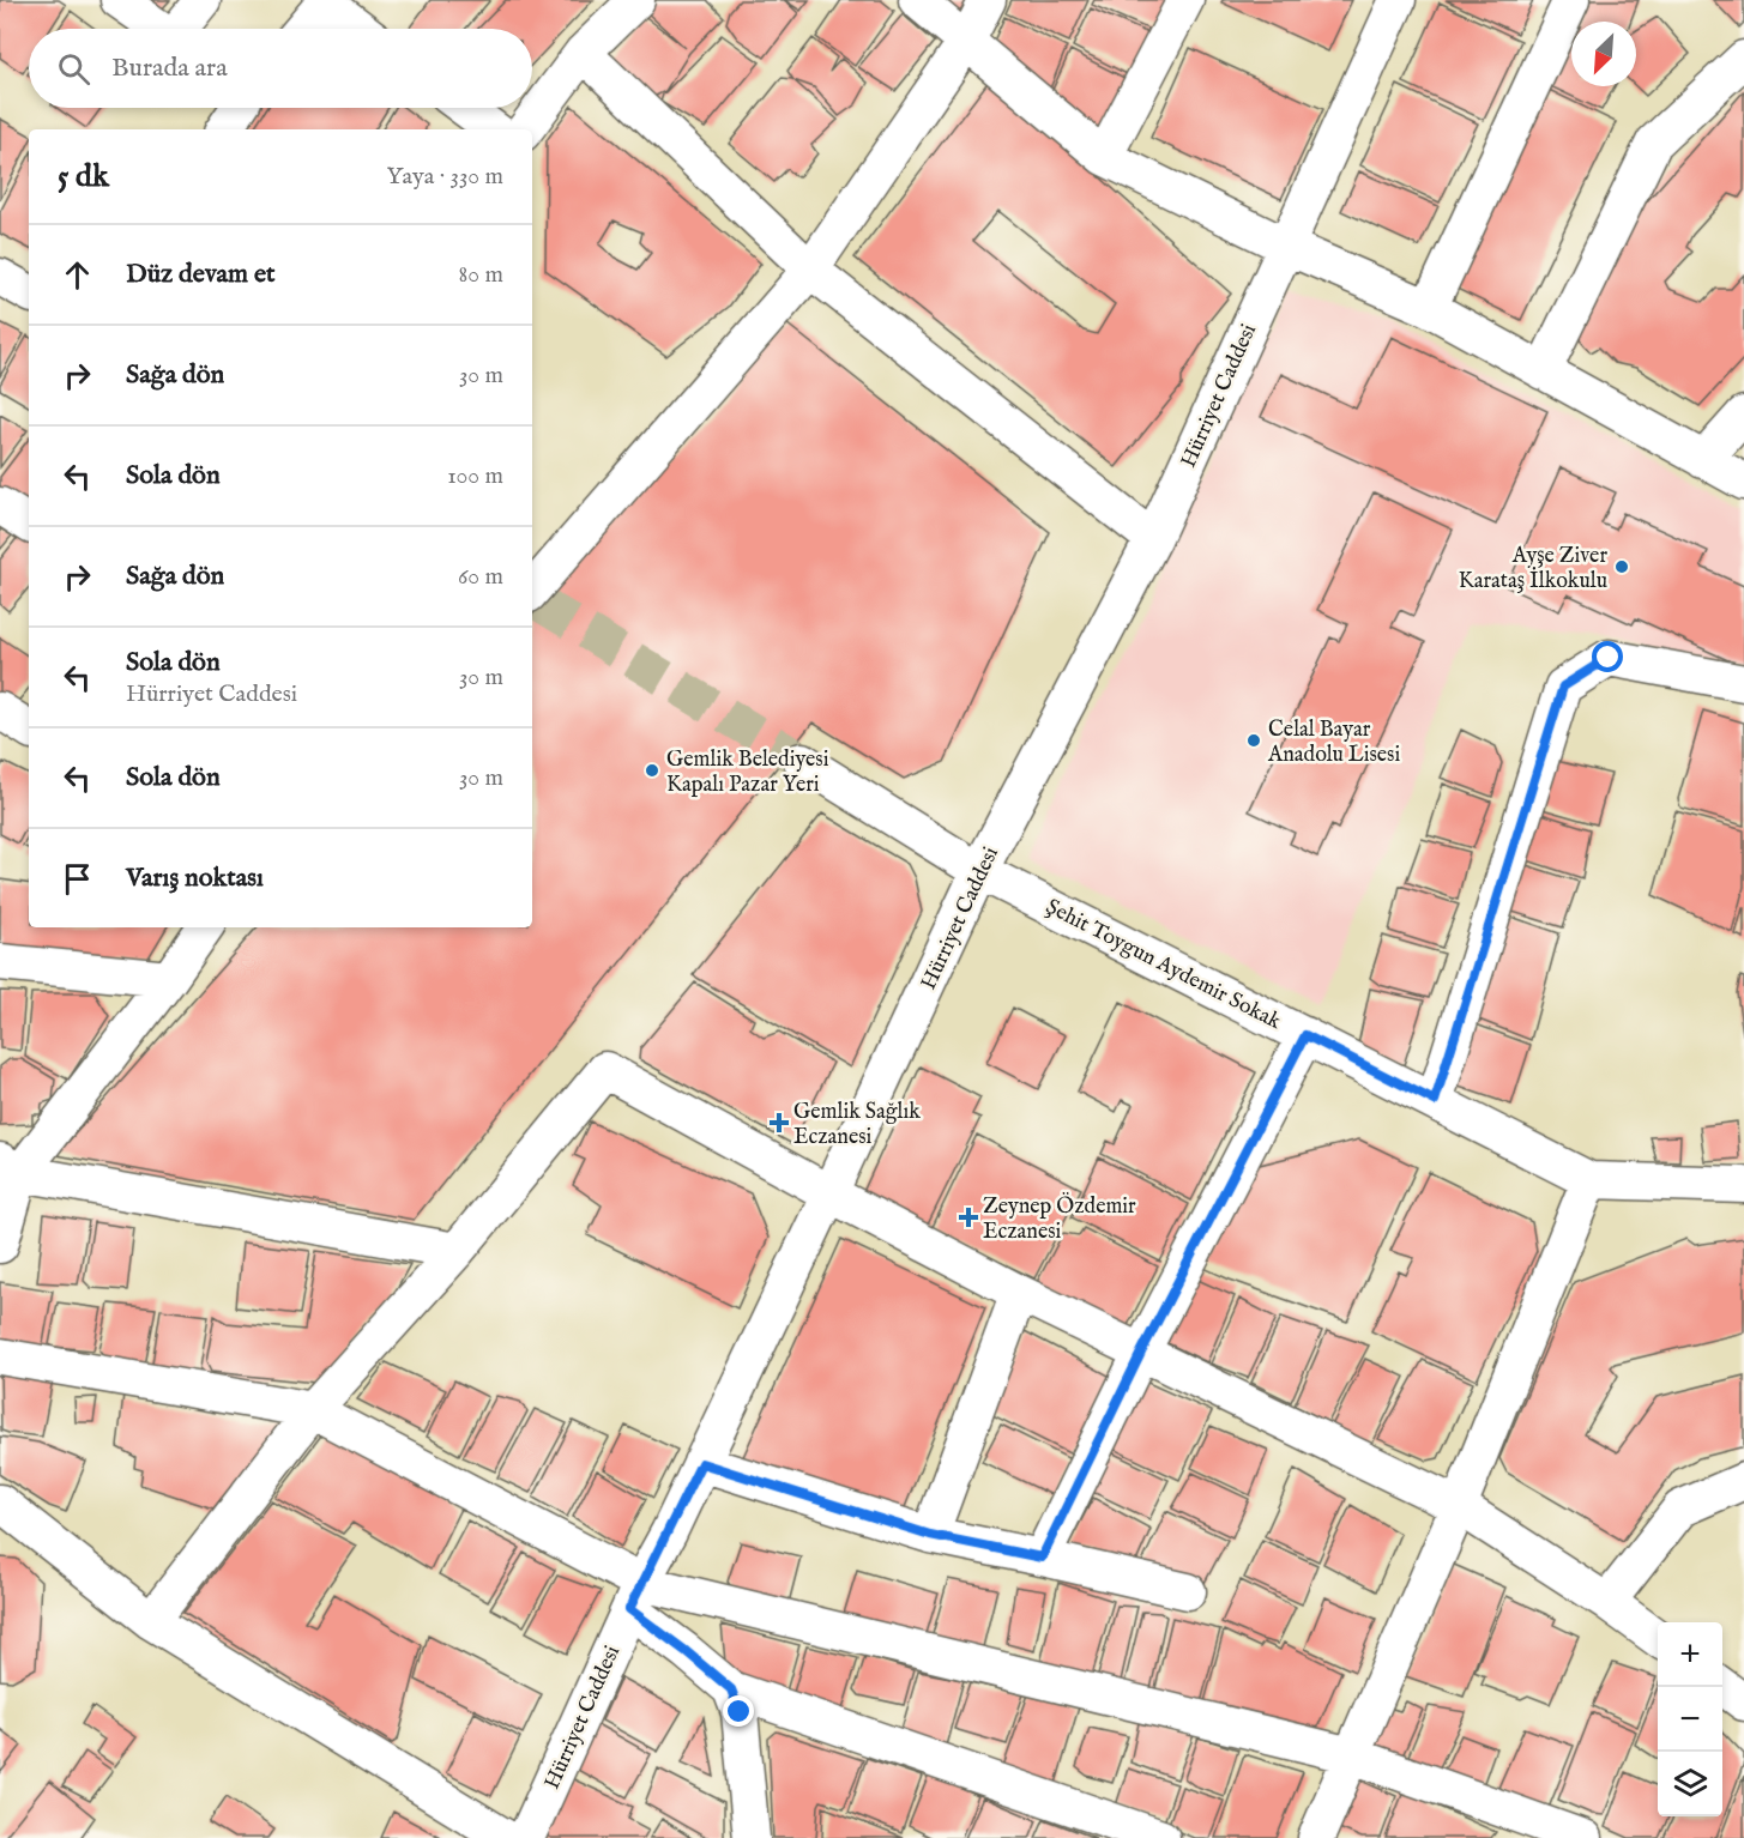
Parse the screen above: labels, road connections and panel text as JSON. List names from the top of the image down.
{
  "streets": {
    "street": ["Hürriyet Caddesi", "Şehit Toygun Aydemir Sokak"]
  },
  "crossings": [
    ["Hürriyet Caddesi", "Şehit Toygun Aydemir Sokak"]
  ],
  "places": {
    "other": ["Ayşe Ziver Karataş İlkokulu", "Celal Bayar Anadolu Lisesi", "Gemlik Belediyesi Kapalı Pazar Yeri"],
    "health": ["Gemlik Sağlık Eczanesi", "Zeynep Özdemir Eczanesi"]
  },
  "north": "bottom left",
  "page": {
    "search": "Burada ara",
    "heading": ["5 dk", "Yaya · 330 m"],
    "list": [
      ["Düz devam et", "80 m"],
      ["Sağa dön", "30 m"],
      ["Sola dön", "100 m"],
      ["Sağa dön", "60 m"],
      ["Sola dön", "Hürriyet Caddesi", "30 m"],
      ["Sola dön", "30 m"],
      "Varış noktası"
    ],
    "map_buttons": ["+", "−"]
  }
}
